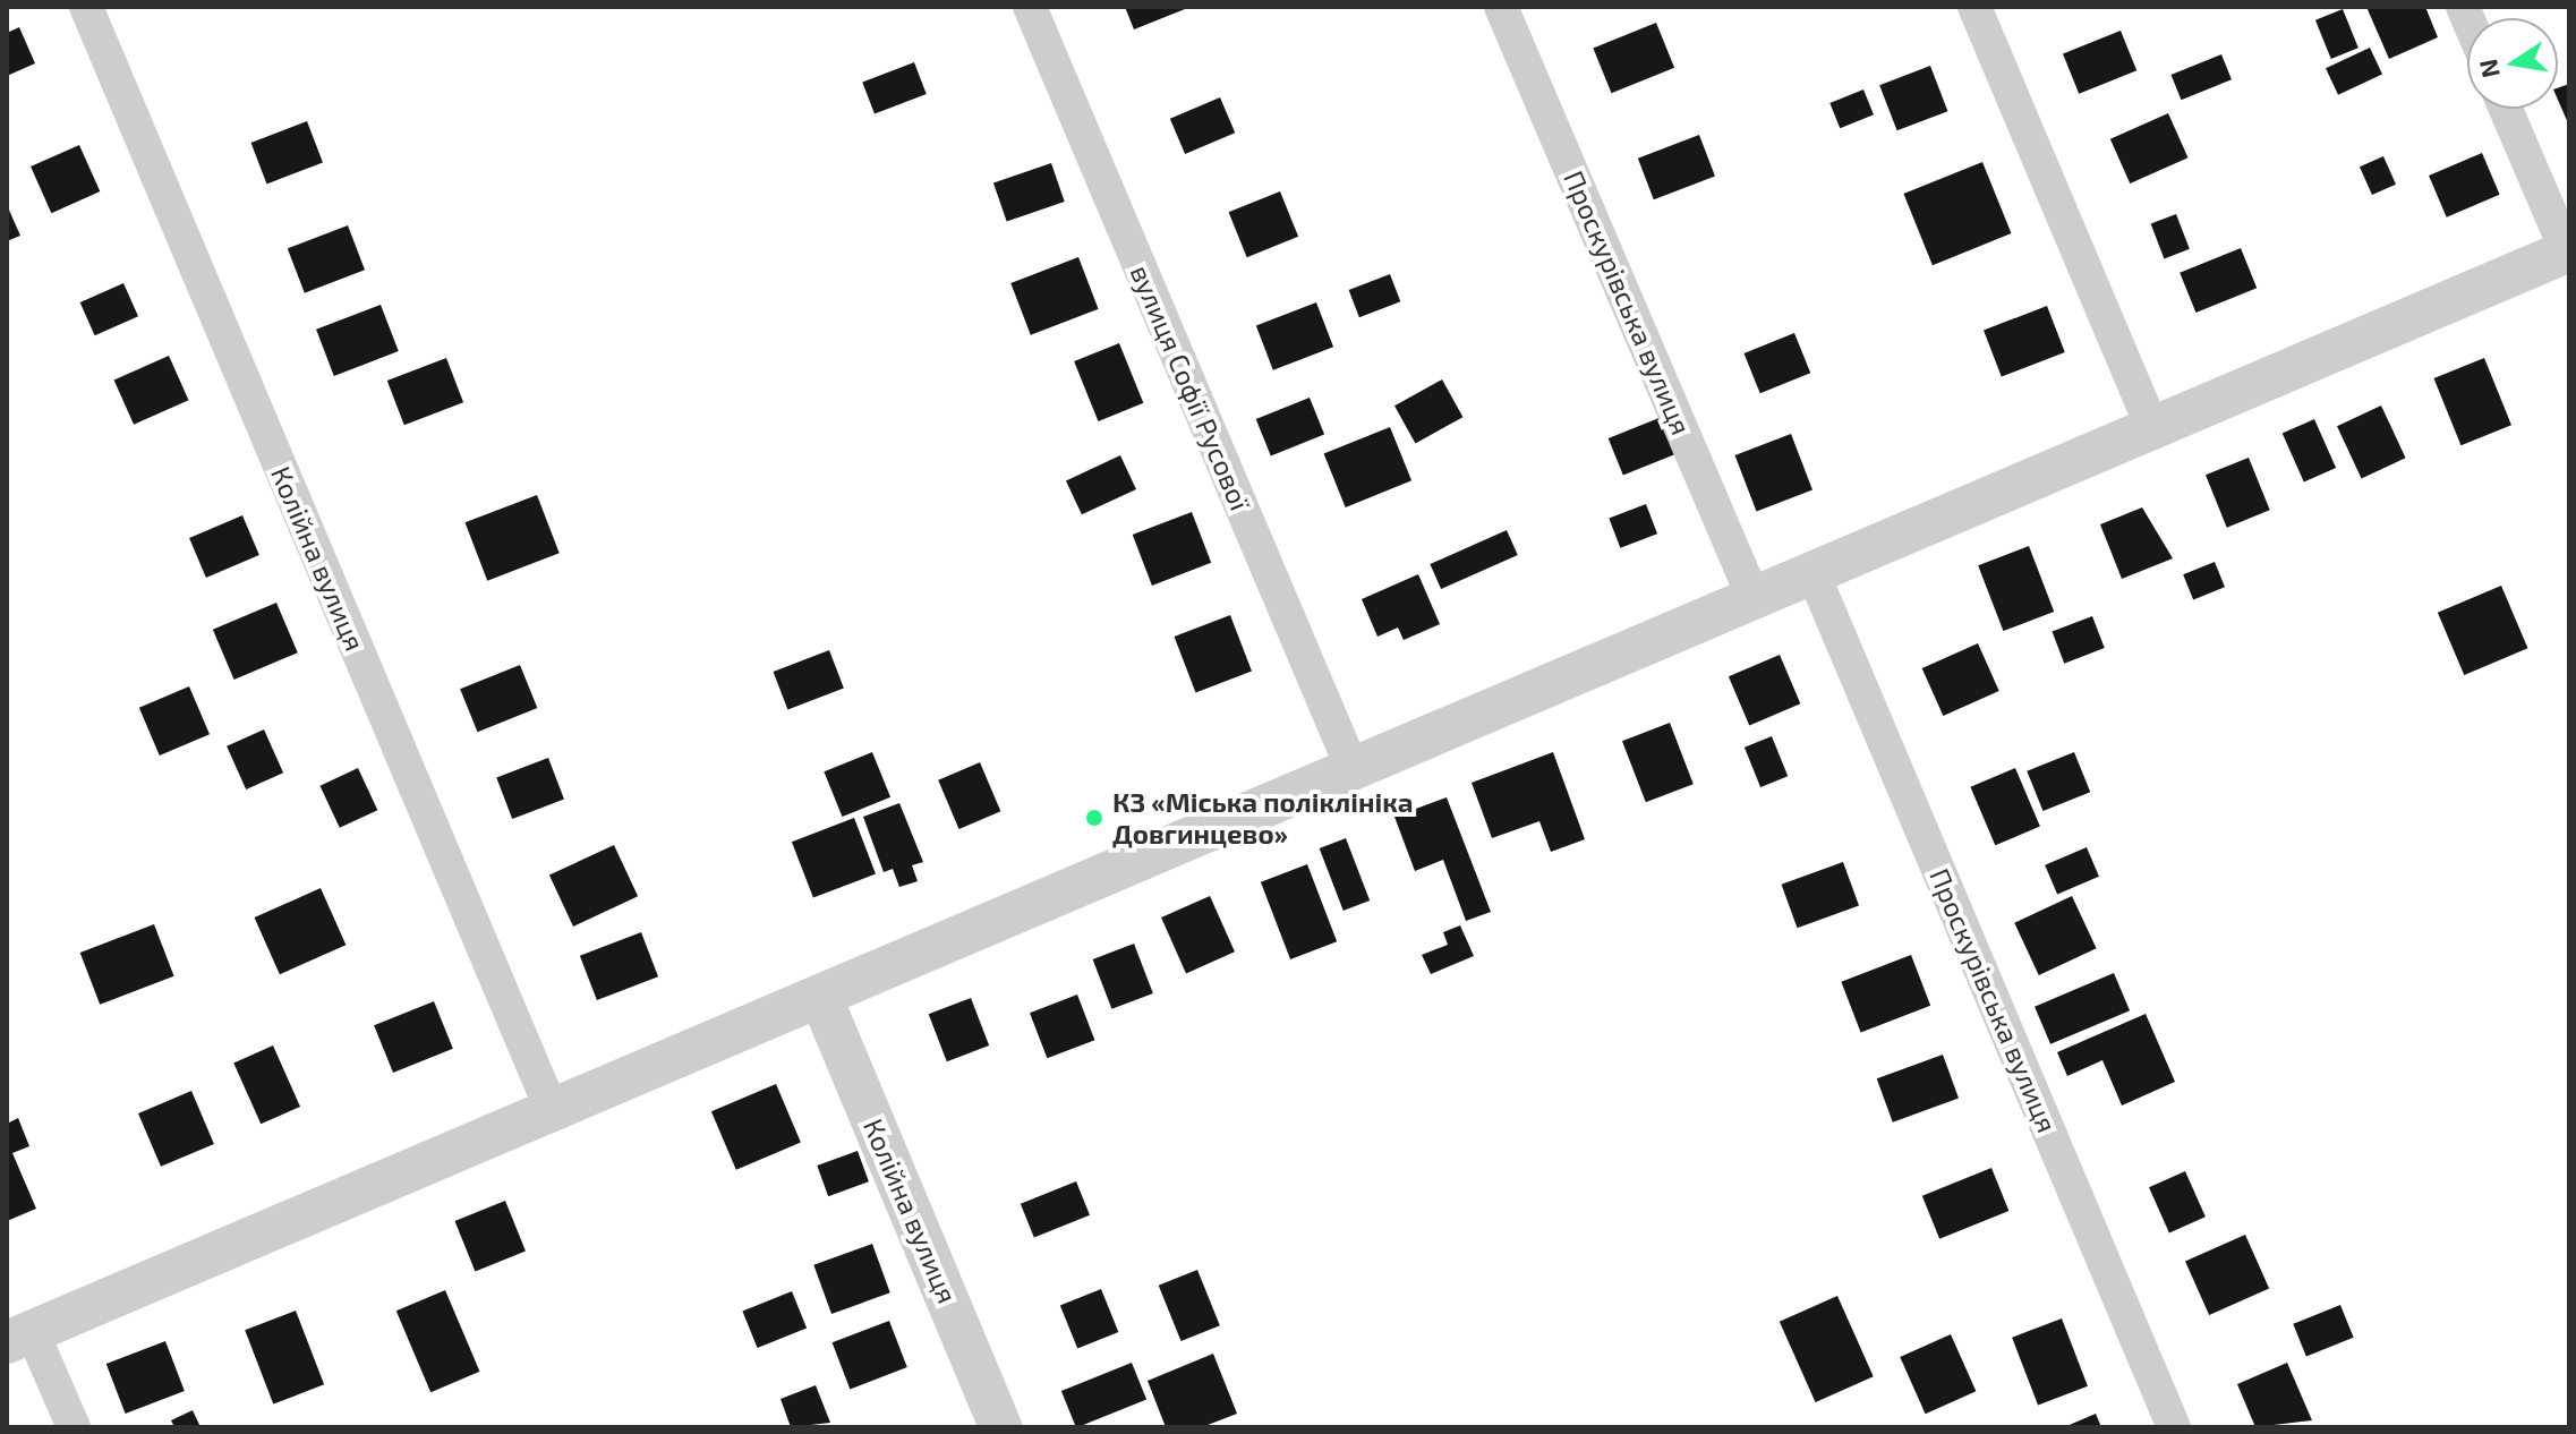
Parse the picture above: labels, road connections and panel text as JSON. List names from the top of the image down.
{
  "streets": {
    "street": ["Проскурівська вулиця", "вулиця Софії Русової", "Колійна вулиця"]
  },
  "places": ["КЗ «Міська поліклініка Довгинцево»"],
  "north": "left"
}
